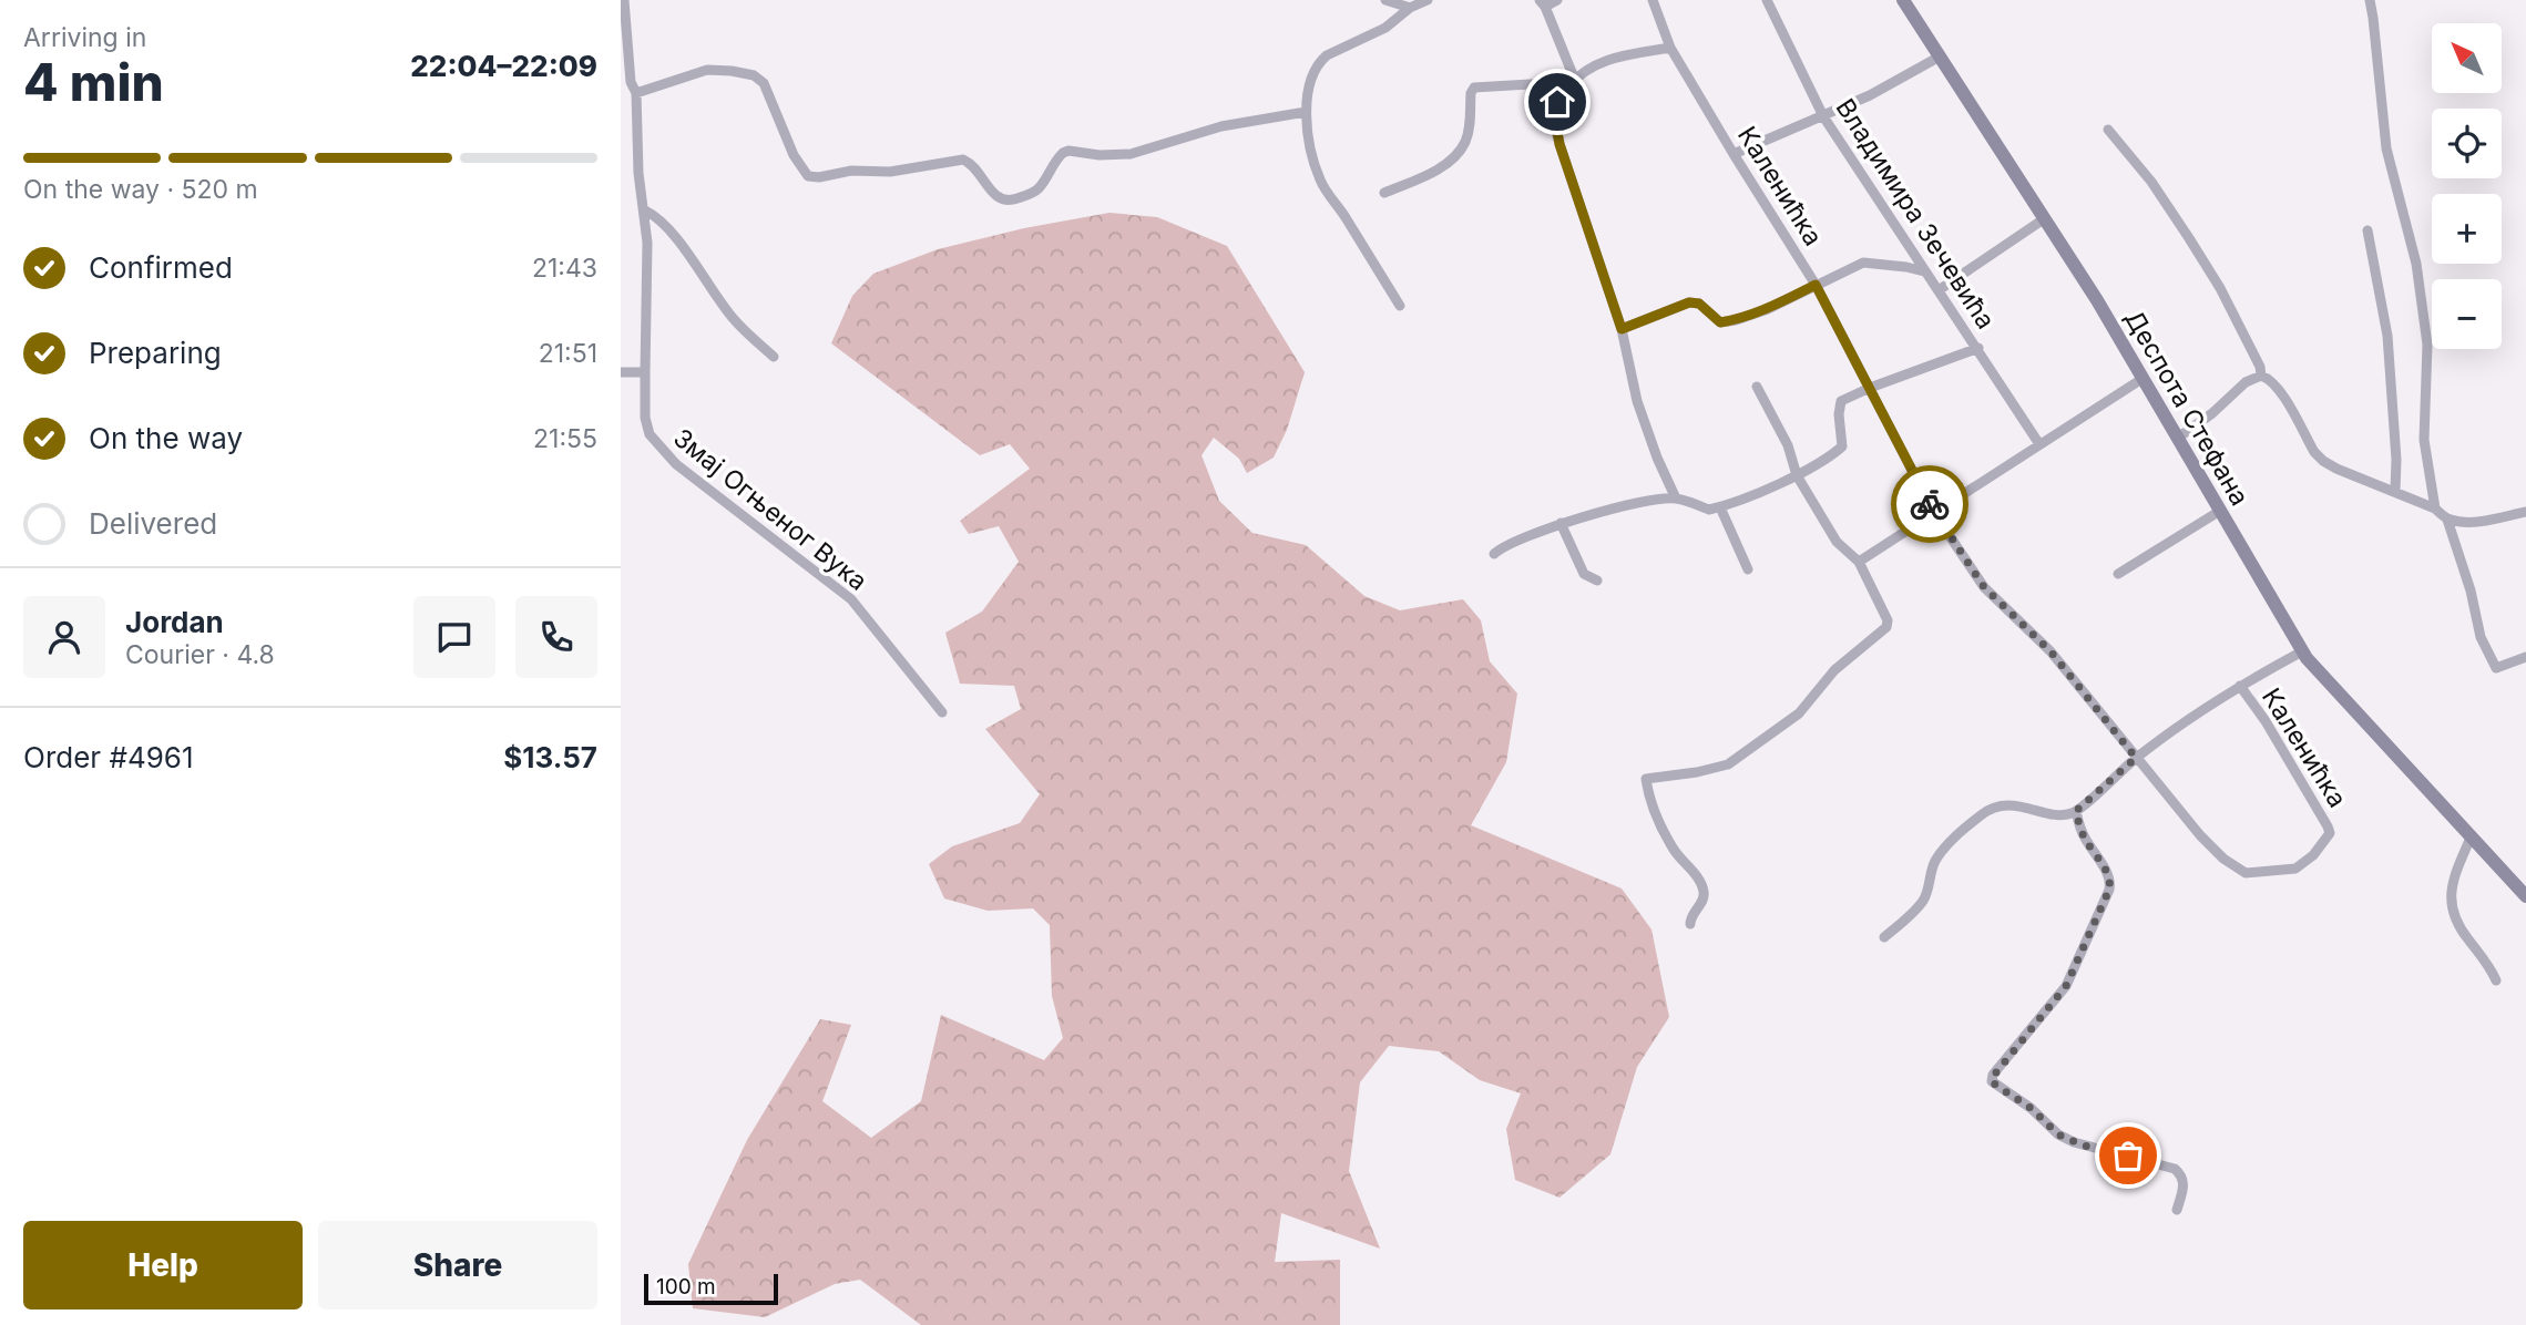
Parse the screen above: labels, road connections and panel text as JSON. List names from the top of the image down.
{
  "streets": {
    "main road": ["Деспота Стефана"],
    "street": ["Каленићка", "Владимира Зечевића", "Змај Огњеног Вука"]
  },
  "scale_bar": "100 m",
  "north": "top left",
  "page": {
    "heading": ["4 min", "Arriving in", "22:04–22:09"],
    "panel": [
      "Jordan",
      "Courier · 4.8",
      "Order #4961",
      "$13.57"
    ],
    "map_buttons": ["+", "−"],
    "bar": "On the way · 520 m",
    "list": [
      ["Confirmed", "21:43"],
      ["Preparing", "21:51"],
      ["On the way", "21:55"],
      "Delivered"
    ],
    "buttons": ["Help", "Share"],
    "scale": "100 m"
  }
}
